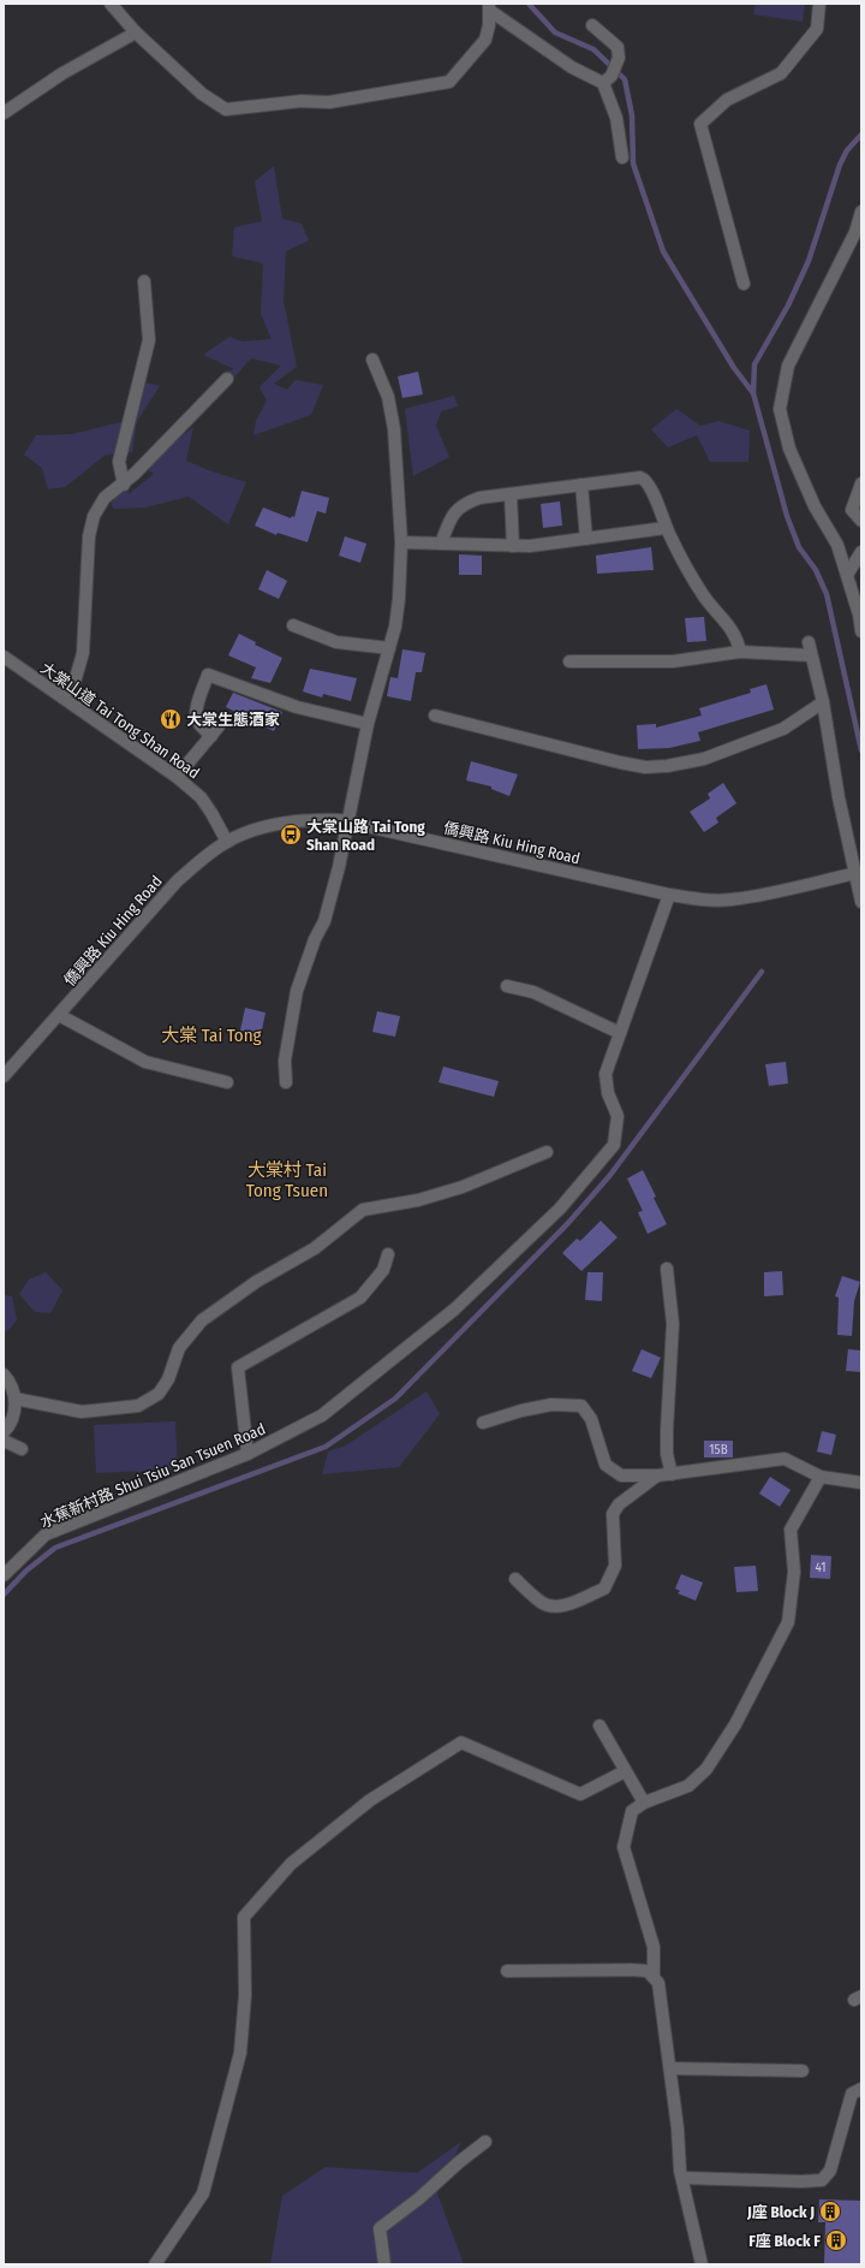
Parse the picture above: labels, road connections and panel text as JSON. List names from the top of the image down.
{
  "streets": {
    "street": ["大棠山道 Tai Tong Shan Road", "僑興路 Kiu Hing Road", "水蕉新村路 Shui Tsiu San Tsuen Road"]
  },
  "crossings": [
    ["大棠山道 Tai Tong Shan Road", "僑興路 Kiu Hing Road"],
    ["僑興路 Kiu Hing Road", "水蕉新村路 Shui Tsiu San Tsuen Road"]
  ],
  "districts": ["大棠 Tai Tong", "大棠村 Tai Tong Tsuen"],
  "places": {
    "restaurant": ["大棠生態酒家"],
    "bus stop": ["大棠山路 Tai Tong Shan Road"],
    "building": ["J座 Block J", "F座 Block F"]
  },
  "house_numbers": ["15B", "41"]
}
